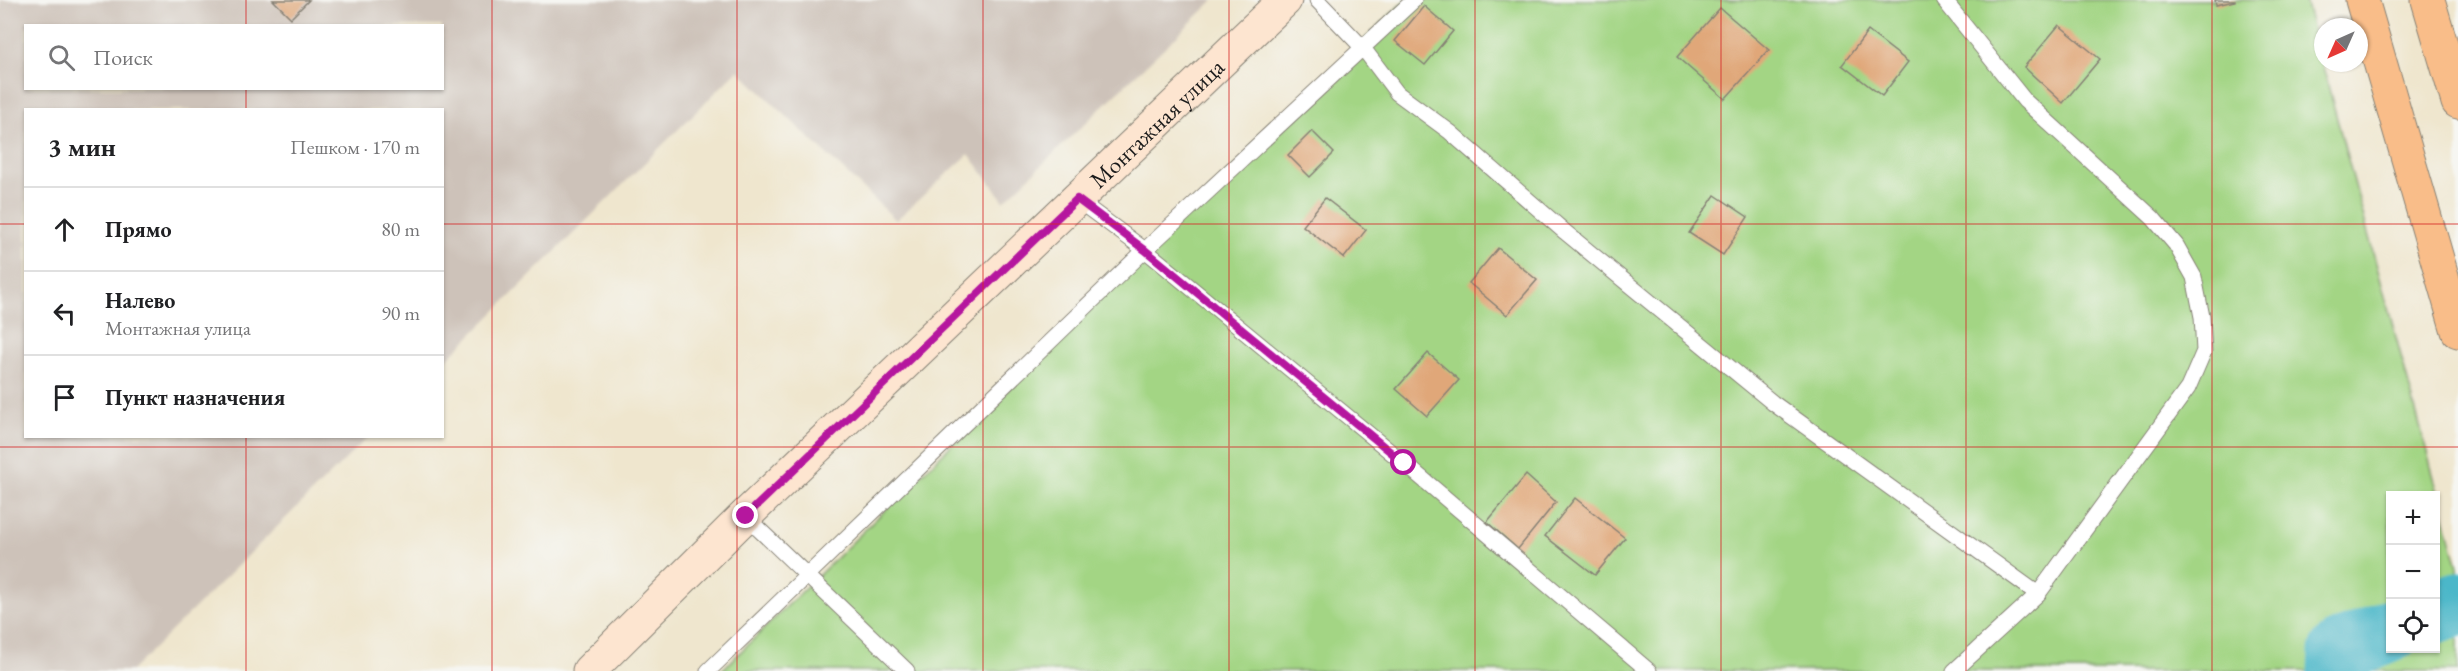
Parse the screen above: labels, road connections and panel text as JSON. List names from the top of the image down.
{
  "streets": {
    "street": ["Монтажная улица"]
  },
  "north": "bottom left",
  "page": {
    "search": "Поиск",
    "heading": ["3 мин", "Пешком · 170 m"],
    "list": [
      ["Прямо", "80 m"],
      ["Налево", "Монтажная улица", "90 m"],
      "Пункт назначения"
    ],
    "map_buttons": ["+", "−"]
  }
}
